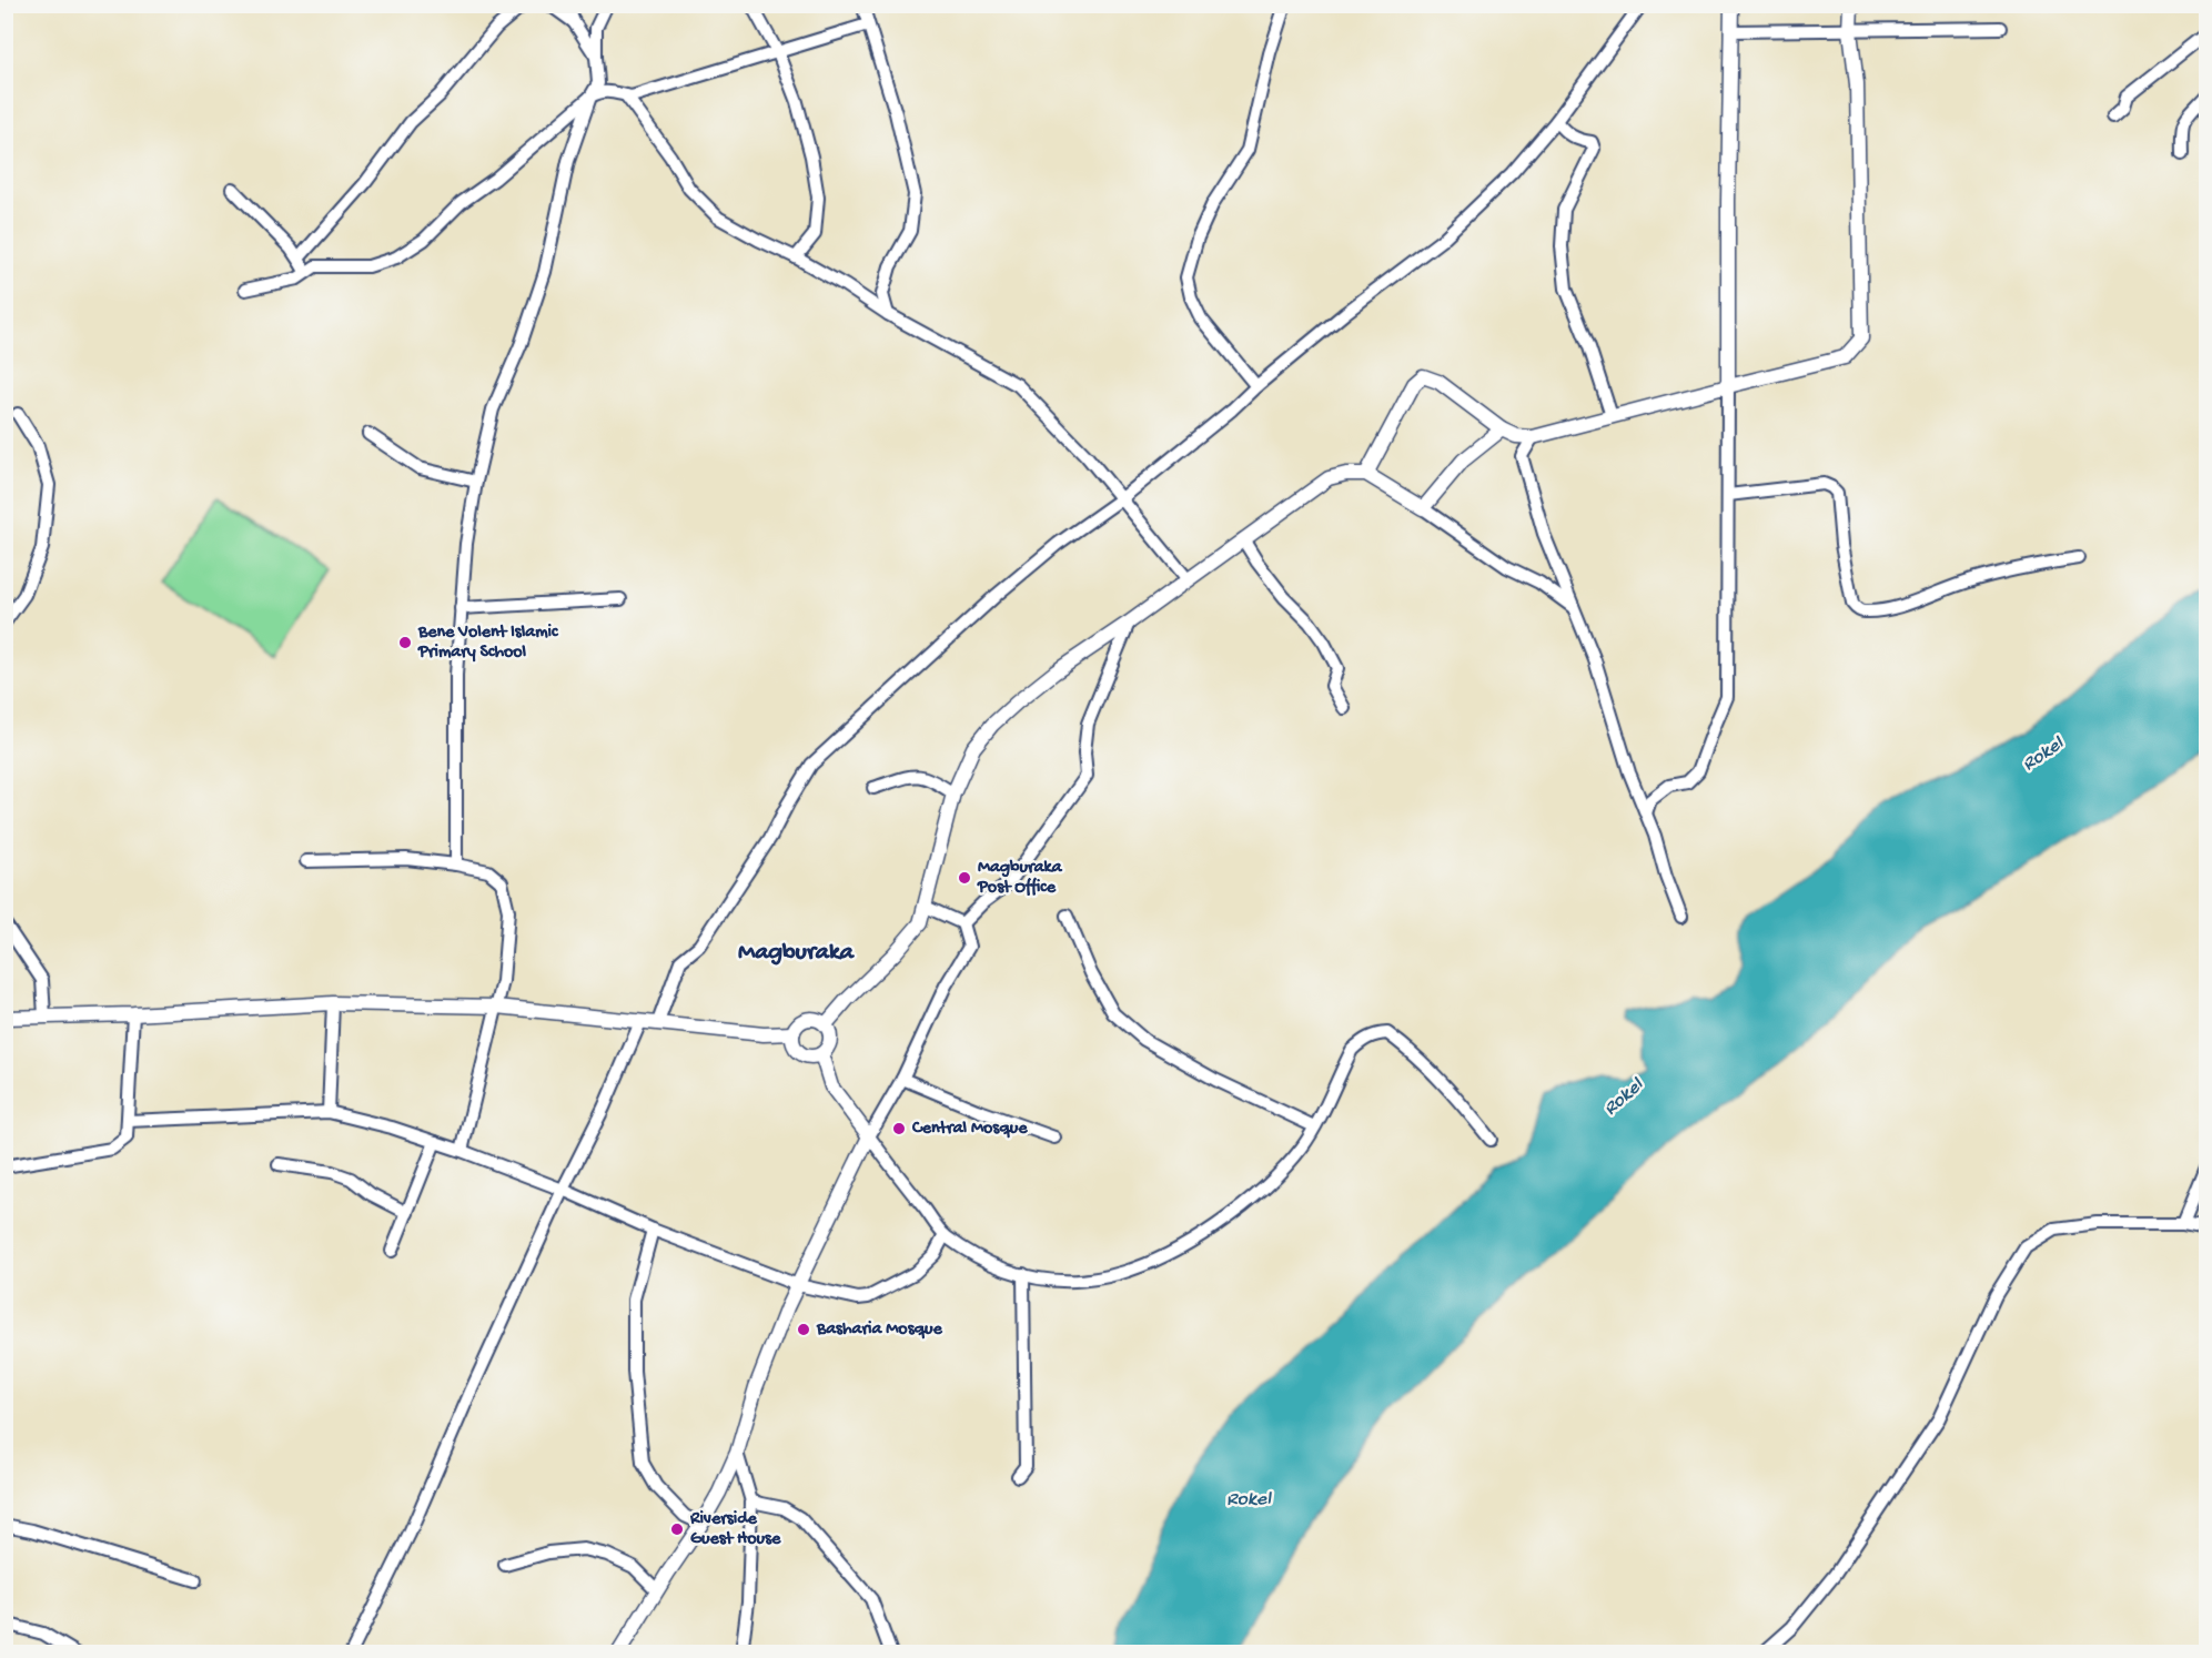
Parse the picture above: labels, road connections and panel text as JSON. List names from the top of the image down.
{
  "districts": ["Magburaka"],
  "water": ["Rokel"],
  "places": [
    "Bene Volent Islamic Primary School",
    "Magburaka Post Office",
    "Central Mosque",
    "Basharia Mosque",
    "Riverside Guest House"
  ]
}
